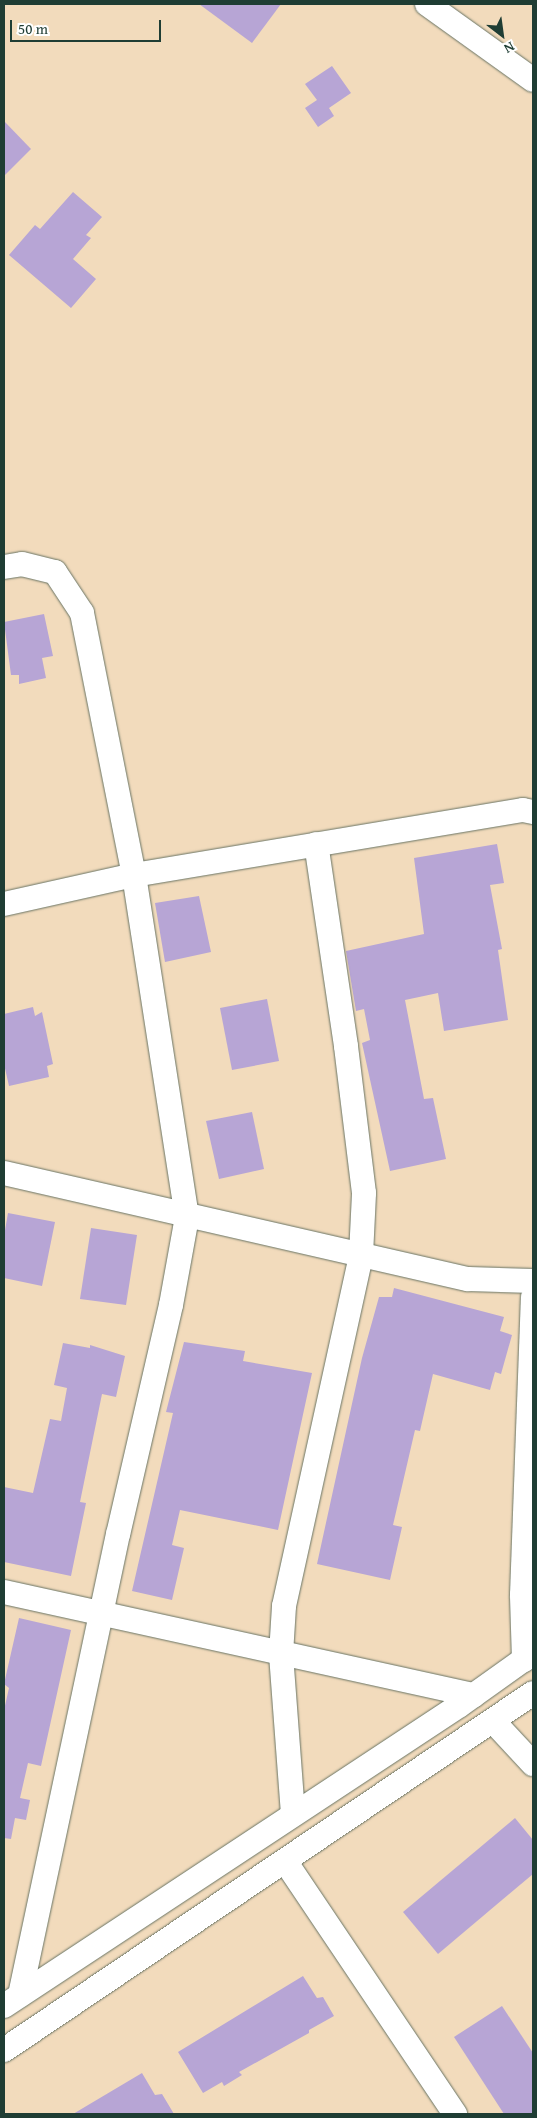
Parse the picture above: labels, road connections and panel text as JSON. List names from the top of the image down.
{
  "scale_bar": "50 m",
  "north": "bottom right"
}
